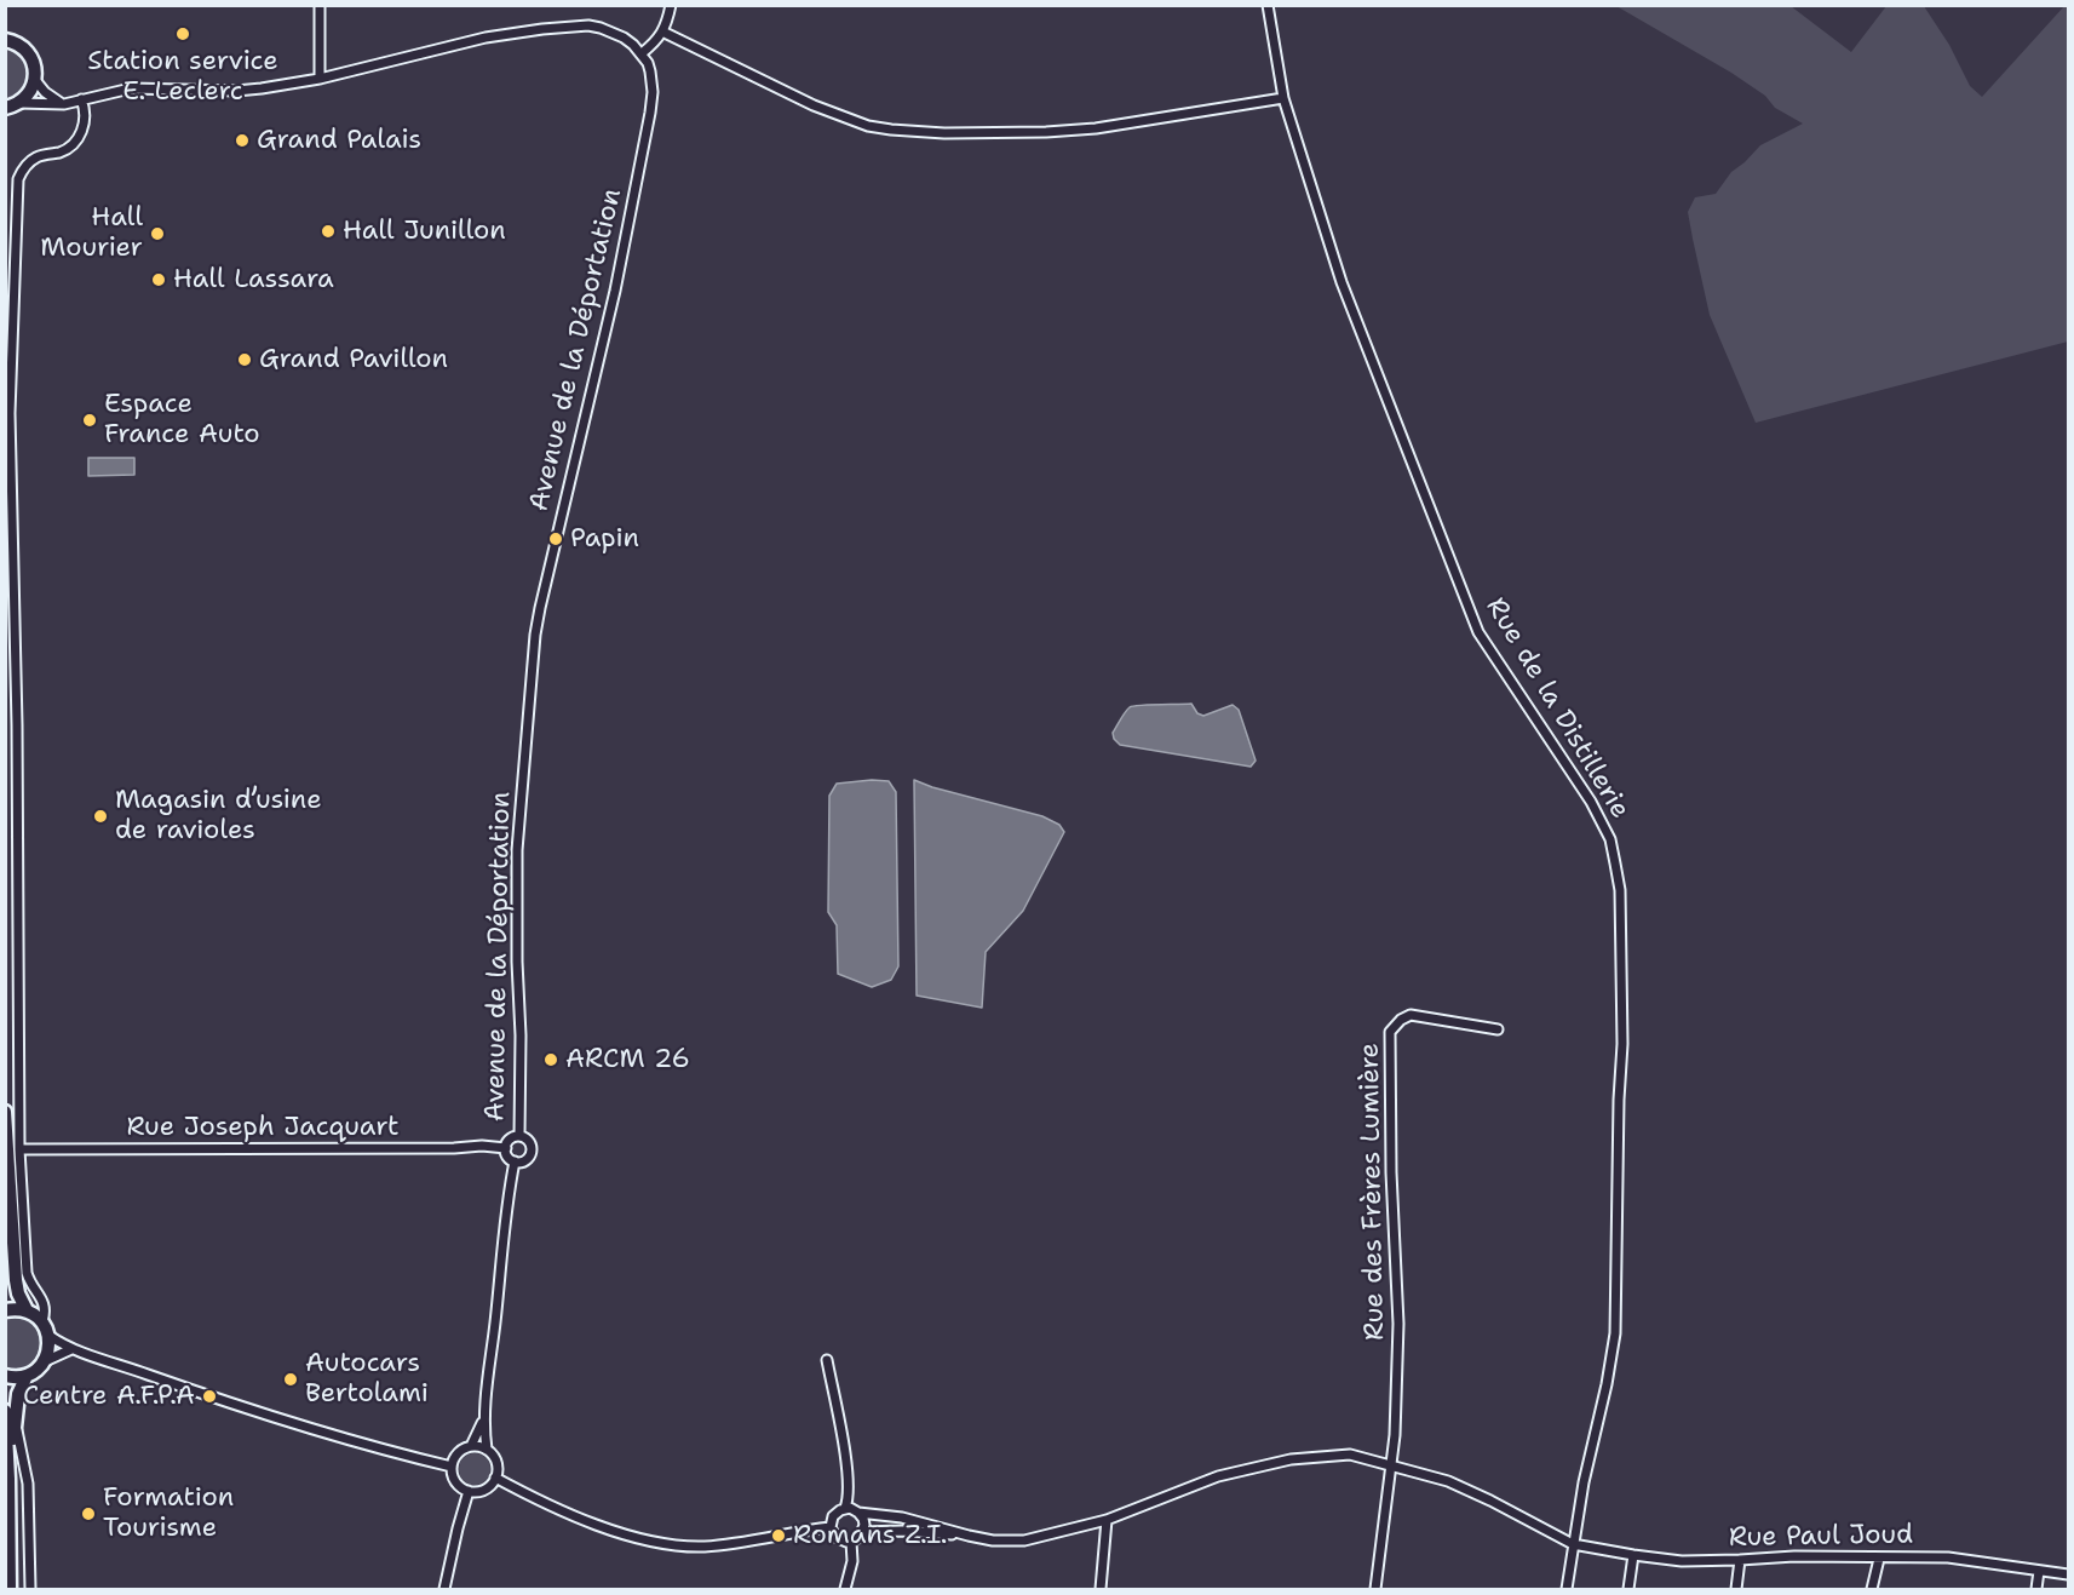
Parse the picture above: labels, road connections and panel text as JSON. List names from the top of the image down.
{
  "streets": {
    "street": [
      "Avenue de la Déportation",
      "Rue de la Distillerie",
      "Rue Joseph Jacquart",
      "Rue des Frères Lumière",
      "Rue Paul Joud"
    ]
  },
  "crossings": [
    ["Avenue de la Déportation", "Rue Joseph Jacquart"],
    ["Rue de la Distillerie", "Rue Paul Joud"],
    ["Rue des Frères Lumière", "Rue Paul Joud"]
  ],
  "places": [
    "Station service E. Leclerc",
    "Grand Palais",
    "Hall Junillon",
    "Hall Mourier",
    "Hall Lassara",
    "Grand Pavillon",
    "Espace France Auto",
    "Papin",
    "Magasin d’usine de ravioles",
    "ARCM 26",
    "Autocars Bertolami",
    "Centre A.F.P.A",
    "Formation Tourisme",
    "Romans Z.I."
  ]
}
